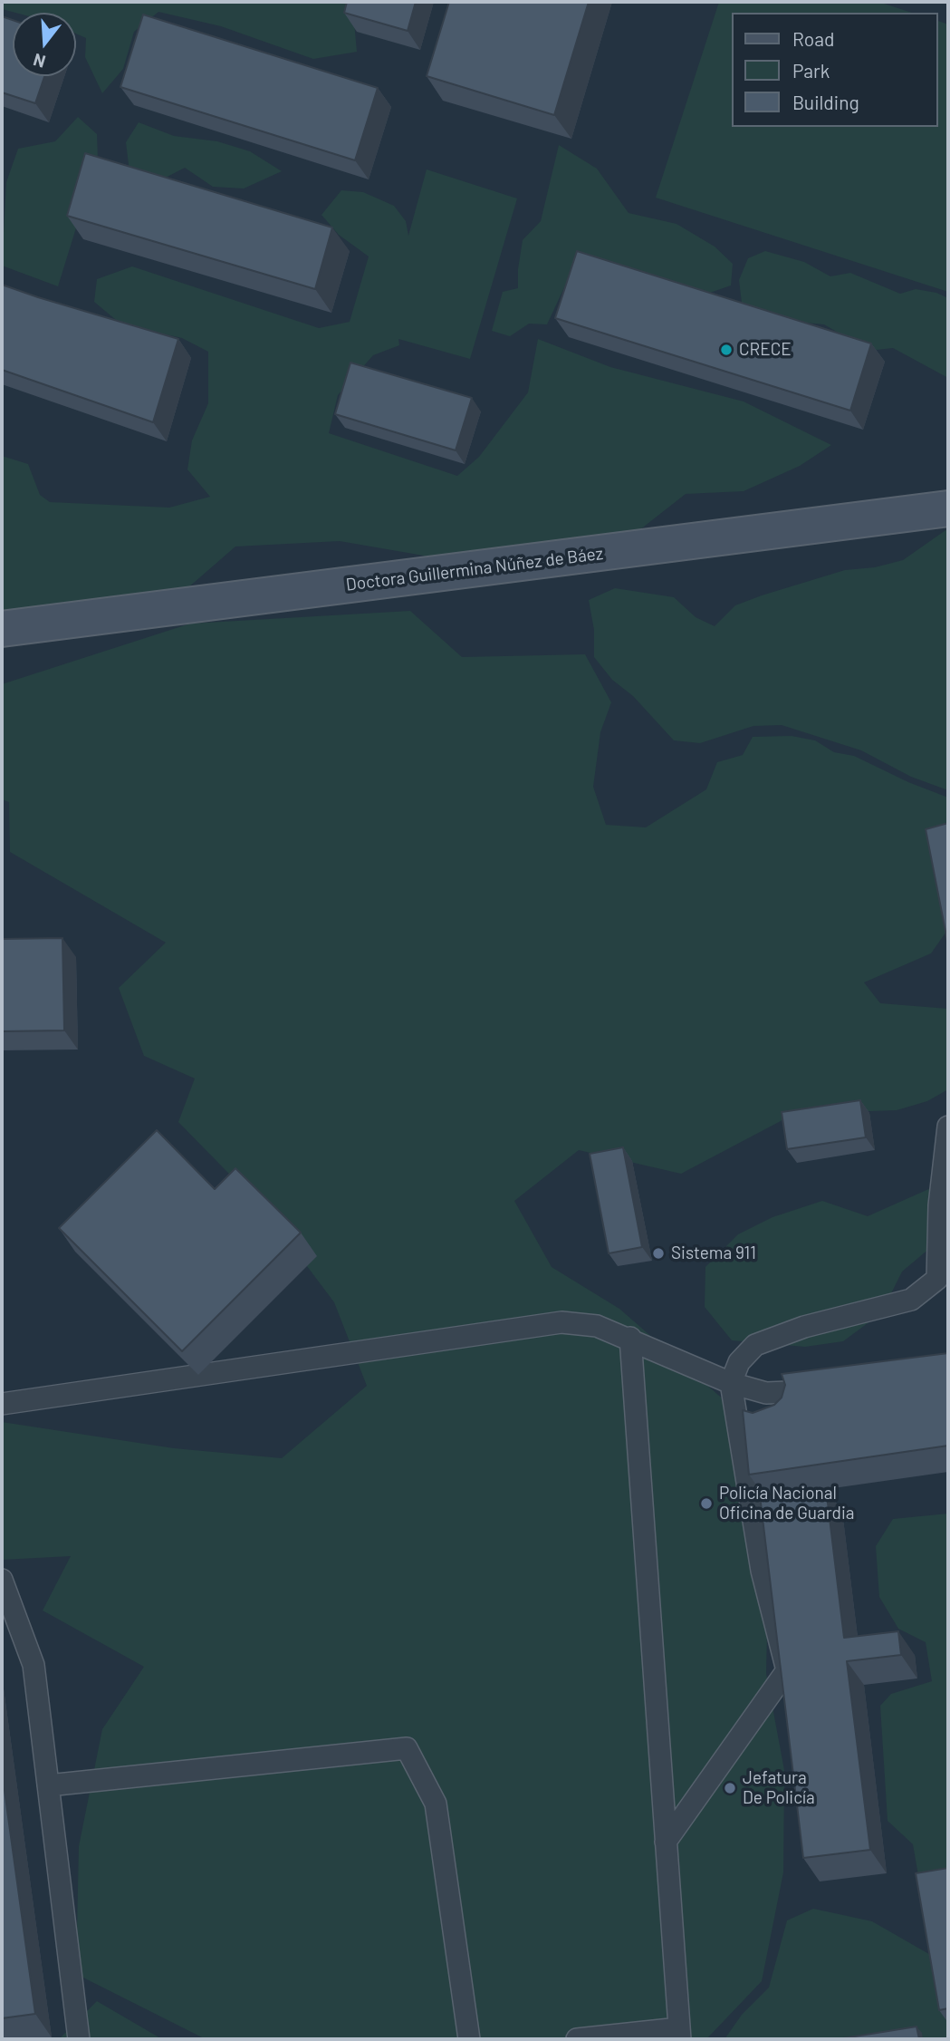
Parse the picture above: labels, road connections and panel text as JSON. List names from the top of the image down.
{
  "streets": {
    "street": ["Doctora Guillermina Núñez de Báez"]
  },
  "places": [
    "CRECE",
    "Sistema 911",
    "Policía Nacional Oficina de Guardia",
    "Jefatura De Policía"
  ],
  "legend": ["Road", "Park", "Building"],
  "north": "bottom"
}
